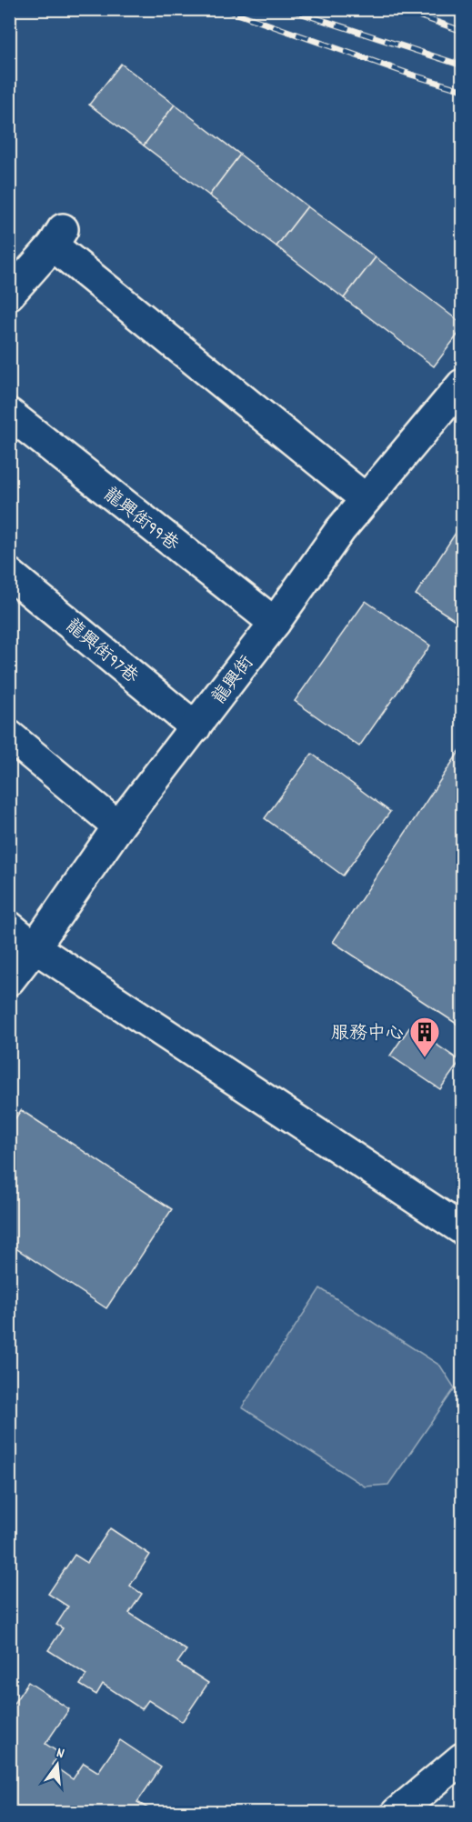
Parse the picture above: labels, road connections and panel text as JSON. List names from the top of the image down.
{
  "streets": {
    "street": ["龍興街99巷", "龍興街97巷", "龍興街"]
  },
  "crossings": [
    ["龍興街99巷", "龍興街"],
    ["龍興街97巷", "龍興街"]
  ],
  "places": {
    "building": ["服務中心"]
  },
  "north": "top"
}
